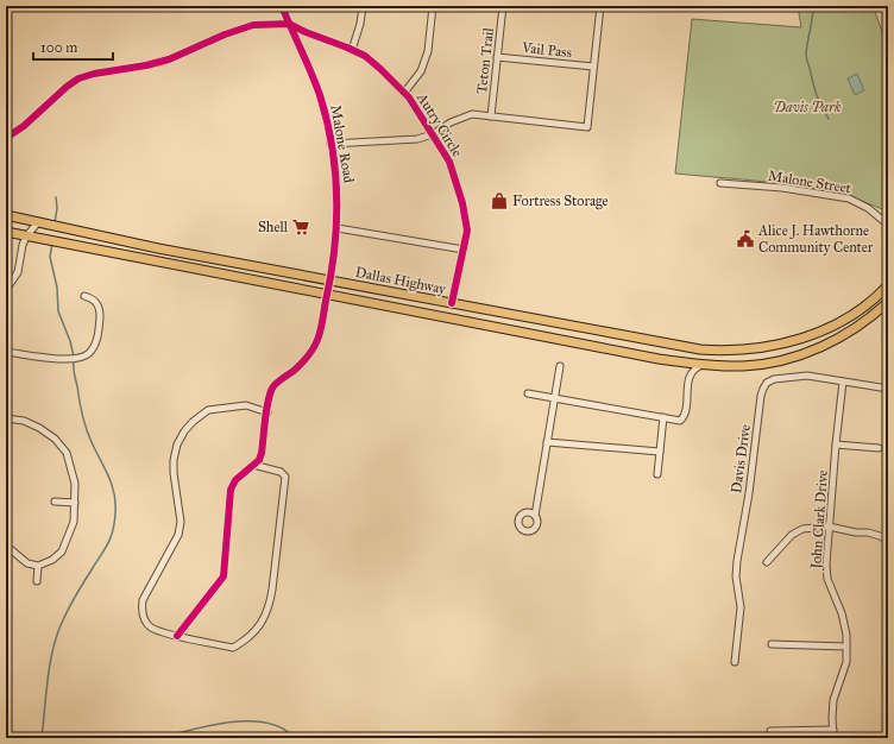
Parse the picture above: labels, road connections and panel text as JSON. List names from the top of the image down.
{
  "streets": {
    "main road": ["Dallas Highway"],
    "street": [
      "Vail Pass",
      "Teton Trail",
      "Autry Circle",
      "Malone Road",
      "Malone Street",
      "Davis Drive",
      "John Clark Drive"
    ]
  },
  "crossings": [
    ["Vail Pass", "Teton Trail"],
    ["Autry Circle", "Malone Road"],
    ["Autry Circle", "Dallas Highway"],
    ["Malone Road", "Dallas Highway"],
    ["Davis Drive", "John Clark Drive"]
  ],
  "parks": ["Davis Park"],
  "places": {
    "shop": ["Fortress Storage"],
    "supermarket": ["Shell"],
    "public building": ["Alice J. Hawthorne Community Center"]
  },
  "scale_bar": "100 m"
}
